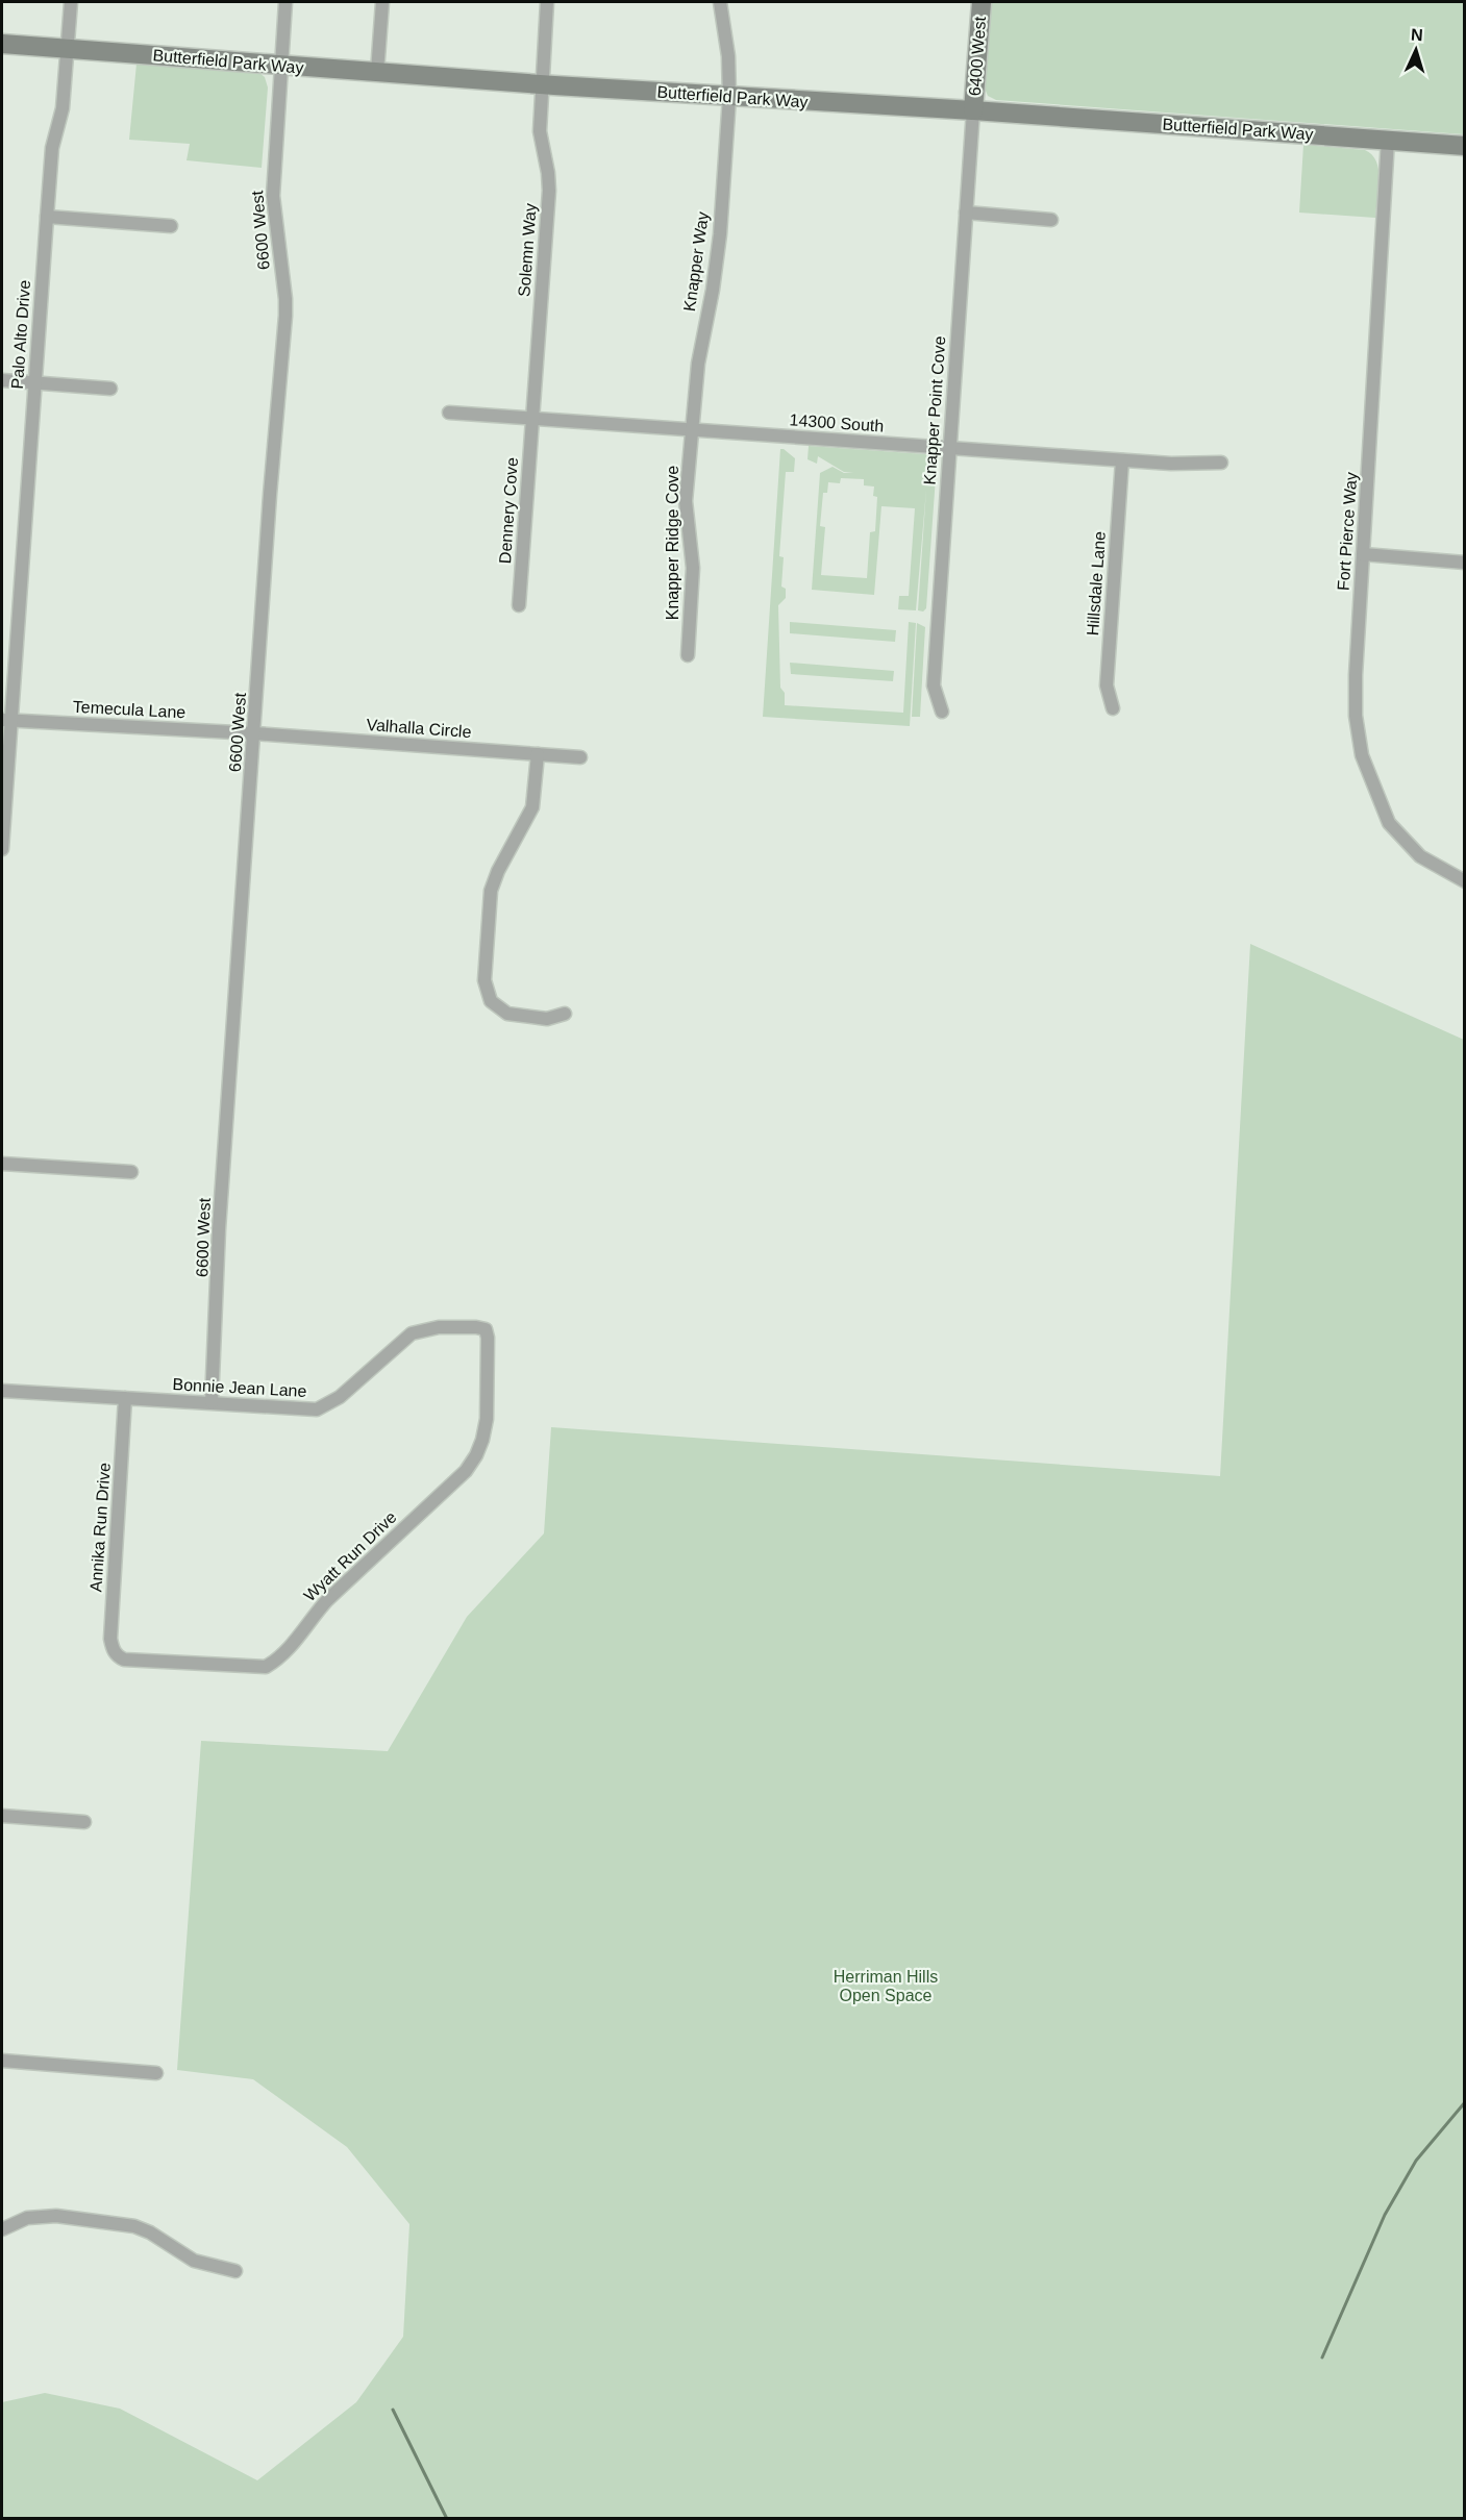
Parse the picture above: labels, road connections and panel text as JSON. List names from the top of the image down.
{
  "streets": {
    "street": [
      "6400 West",
      "Butterfield Park Way",
      "6600 West",
      "Solemn Way",
      "Knapper Way",
      "Palo Alto Drive",
      "Knapper Point Cove",
      "14300 South",
      "Dennery Cove",
      "Fort Pierce Way",
      "Knapper Ridge Cove",
      "Hillsdale Lane",
      "Temecula Lane",
      "Valhalla Circle",
      "Bonnie Jean Lane",
      "Annika Run Drive",
      "Wyatt Run Drive"
    ]
  },
  "crossings": [
    ["6400 West", "Butterfield Park Way"],
    ["6400 West", "Knapper Point Cove"],
    ["Butterfield Park Way", "6600 West"],
    ["Butterfield Park Way", "Solemn Way"],
    ["Butterfield Park Way", "Knapper Way"],
    ["Butterfield Park Way", "Palo Alto Drive"],
    ["Butterfield Park Way", "Knapper Point Cove"],
    ["Butterfield Park Way", "Fort Pierce Way"],
    ["6600 West", "Temecula Lane"],
    ["6600 West", "Valhalla Circle"],
    ["6600 West", "Bonnie Jean Lane"],
    ["Solemn Way", "14300 South"],
    ["Solemn Way", "Dennery Cove"],
    ["Knapper Way", "14300 South"],
    ["Knapper Way", "Knapper Ridge Cove"],
    ["Palo Alto Drive", "Temecula Lane"],
    ["Knapper Point Cove", "14300 South"],
    ["14300 South", "Dennery Cove"],
    ["14300 South", "Knapper Ridge Cove"],
    ["14300 South", "Hillsdale Lane"],
    ["Temecula Lane", "Valhalla Circle"],
    ["Bonnie Jean Lane", "Annika Run Drive"],
    ["Bonnie Jean Lane", "Wyatt Run Drive"],
    ["Annika Run Drive", "Wyatt Run Drive"]
  ],
  "parks": ["Herriman Hills Open Space"],
  "north": "top"
}
